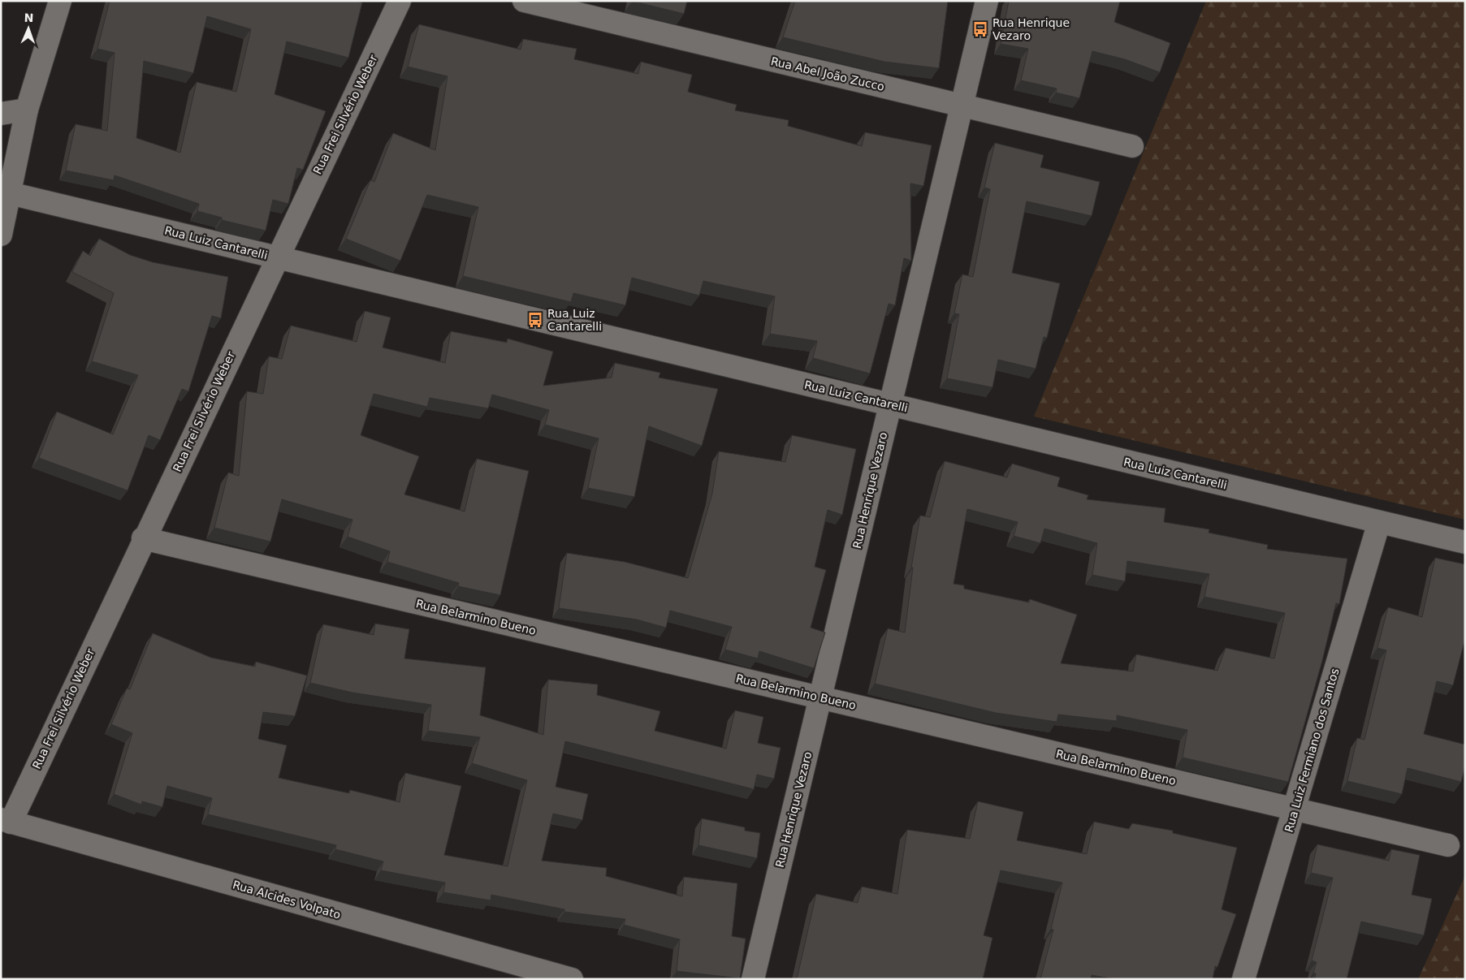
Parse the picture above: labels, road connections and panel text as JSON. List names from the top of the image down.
{
  "streets": {
    "street": [
      "Rua Abel João Zucco",
      "Rua Frei Silvério Weber",
      "Rua Luiz Cantarelli",
      "Rua Henrique Vezaro",
      "Rua Belarmino Bueno",
      "Rua Luiz Fermiano dos Santos",
      "Rua Alcides Volpato"
    ]
  },
  "crossings": [
    ["Rua Abel João Zucco", "Rua Henrique Vezaro"],
    ["Rua Frei Silvério Weber", "Rua Luiz Cantarelli"],
    ["Rua Frei Silvério Weber", "Rua Belarmino Bueno"],
    ["Rua Frei Silvério Weber", "Rua Alcides Volpato"],
    ["Rua Luiz Cantarelli", "Rua Henrique Vezaro"],
    ["Rua Luiz Cantarelli", "Rua Luiz Fermiano dos Santos"],
    ["Rua Henrique Vezaro", "Rua Belarmino Bueno"],
    ["Rua Belarmino Bueno", "Rua Luiz Fermiano dos Santos"]
  ],
  "places": {
    "bus stop": ["Rua Henrique Vezaro", "Rua Luiz Cantarelli"]
  },
  "north": "top"
}
